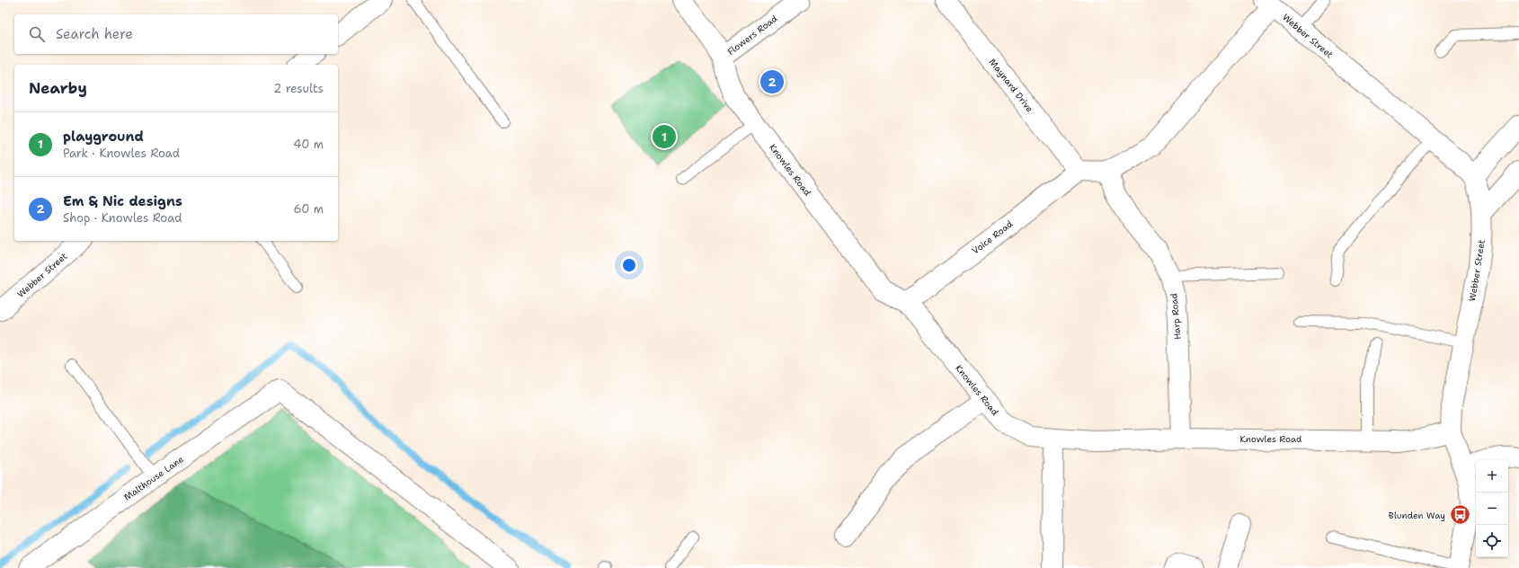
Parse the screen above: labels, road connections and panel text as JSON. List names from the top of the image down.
{
  "streets": {
    "street": [
      "Flowers Road",
      "Webber Street",
      "Maynard Drive",
      "Knowles Road",
      "Voice Road",
      "Harp Road",
      "Malthouse Lane"
    ]
  },
  "crossings": [
    ["Flowers Road", "Knowles Road"],
    ["Webber Street", "Knowles Road"],
    ["Maynard Drive", "Voice Road"],
    ["Knowles Road", "Voice Road"],
    ["Knowles Road", "Harp Road"]
  ],
  "places": {
    "bus stop": ["Blunden Way"]
  },
  "page": {
    "search": "Search here",
    "heading": ["Nearby", "2 results"],
    "pins": ["2", "1"],
    "list": [
      {
        "mark": "1",
        "name": "playground",
        "note": "Park · Knowles Road",
        "value": "40 m"
      },
      {
        "mark": "2",
        "name": "Em & Nic designs",
        "note": "Shop · Knowles Road",
        "value": "60 m"
      }
    ],
    "map_buttons": ["+", "−"]
  }
}
